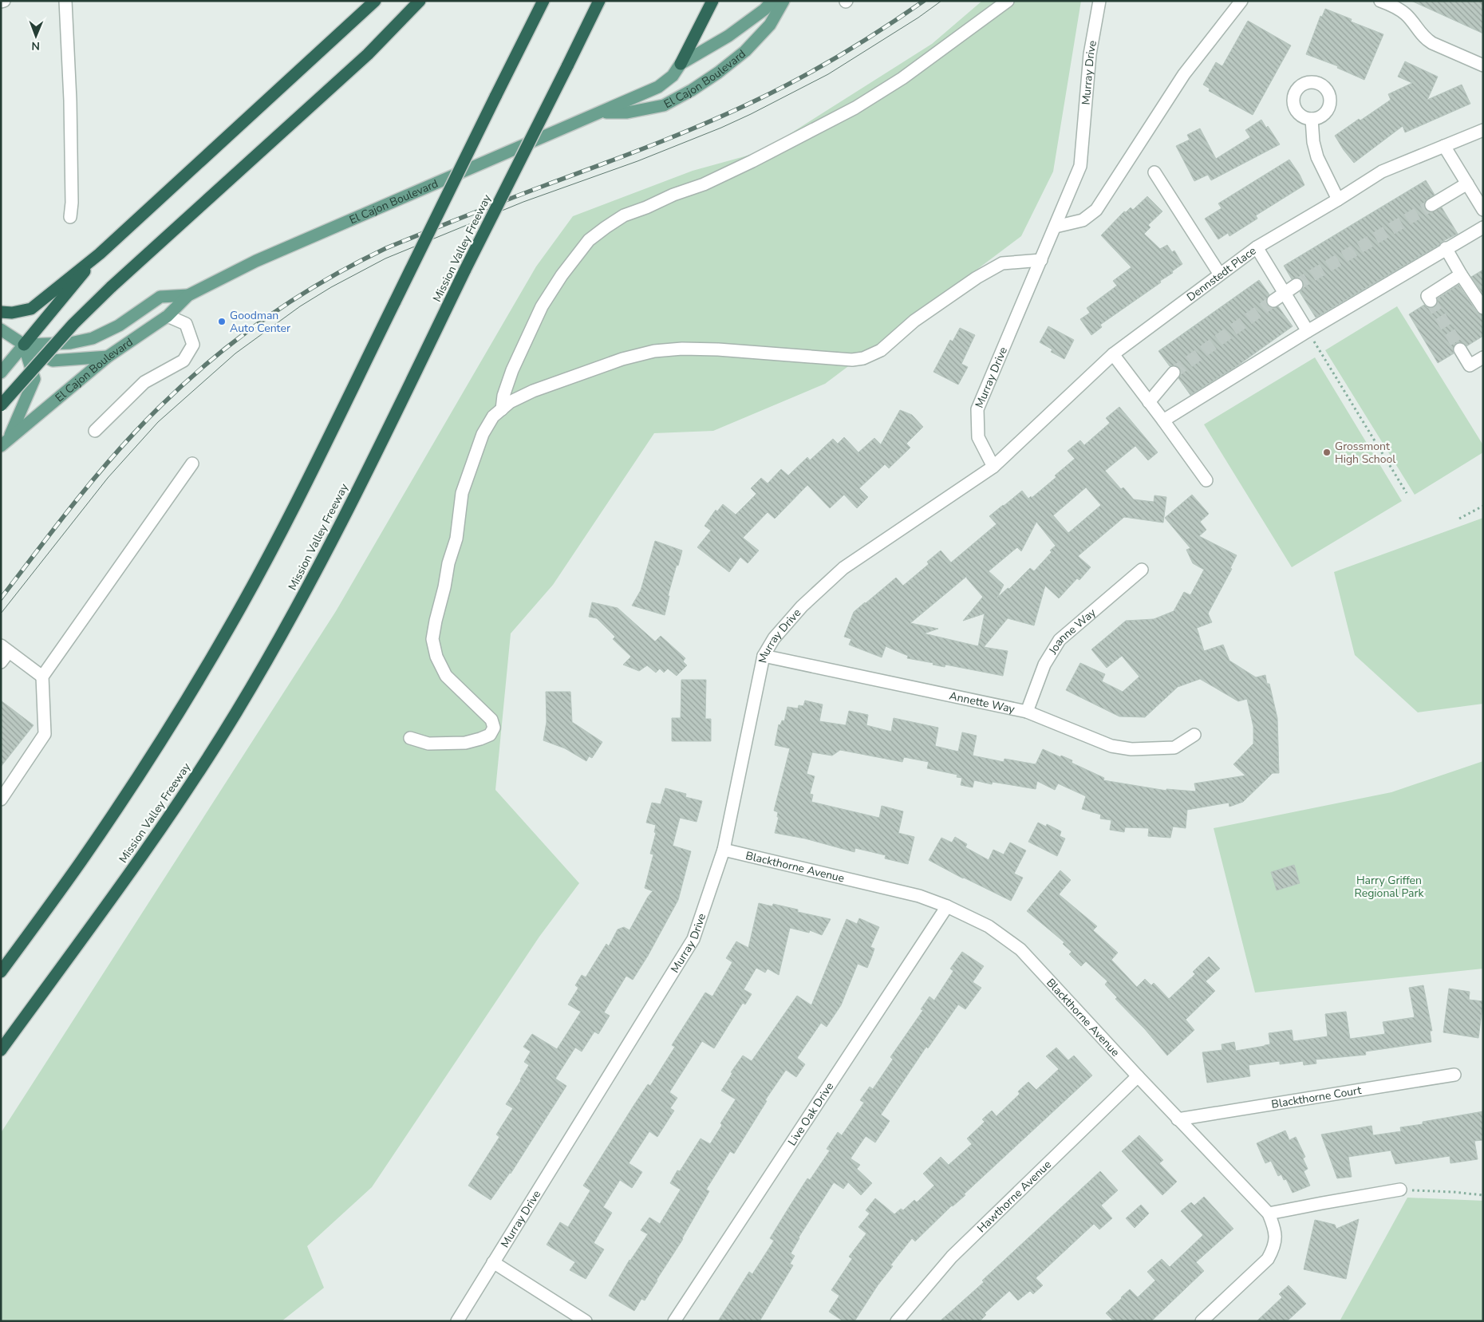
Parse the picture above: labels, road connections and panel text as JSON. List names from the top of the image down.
{
  "streets": {
    "highway": ["Mission Valley Freeway"],
    "main road": ["El Cajon Boulevard"],
    "street": [
      "Murray Drive",
      "Dennstedt Place",
      "Joanne Way",
      "Annette Way",
      "Blackthorne Avenue",
      "Blackthorne Court",
      "Live Oak Drive",
      "Hawthorne Avenue"
    ]
  },
  "crossings": [
    ["Murray Drive", "Dennstedt Place"],
    ["Murray Drive", "Annette Way"],
    ["Murray Drive", "Blackthorne Avenue"],
    ["Joanne Way", "Annette Way"],
    ["Blackthorne Avenue", "Blackthorne Court"],
    ["Blackthorne Avenue", "Live Oak Drive"],
    ["Blackthorne Avenue", "Hawthorne Avenue"]
  ],
  "parks": ["Harry Griffen Regional Park"],
  "places": ["Goodman Auto Center", "Grossmont High School"],
  "north": "bottom"
}
